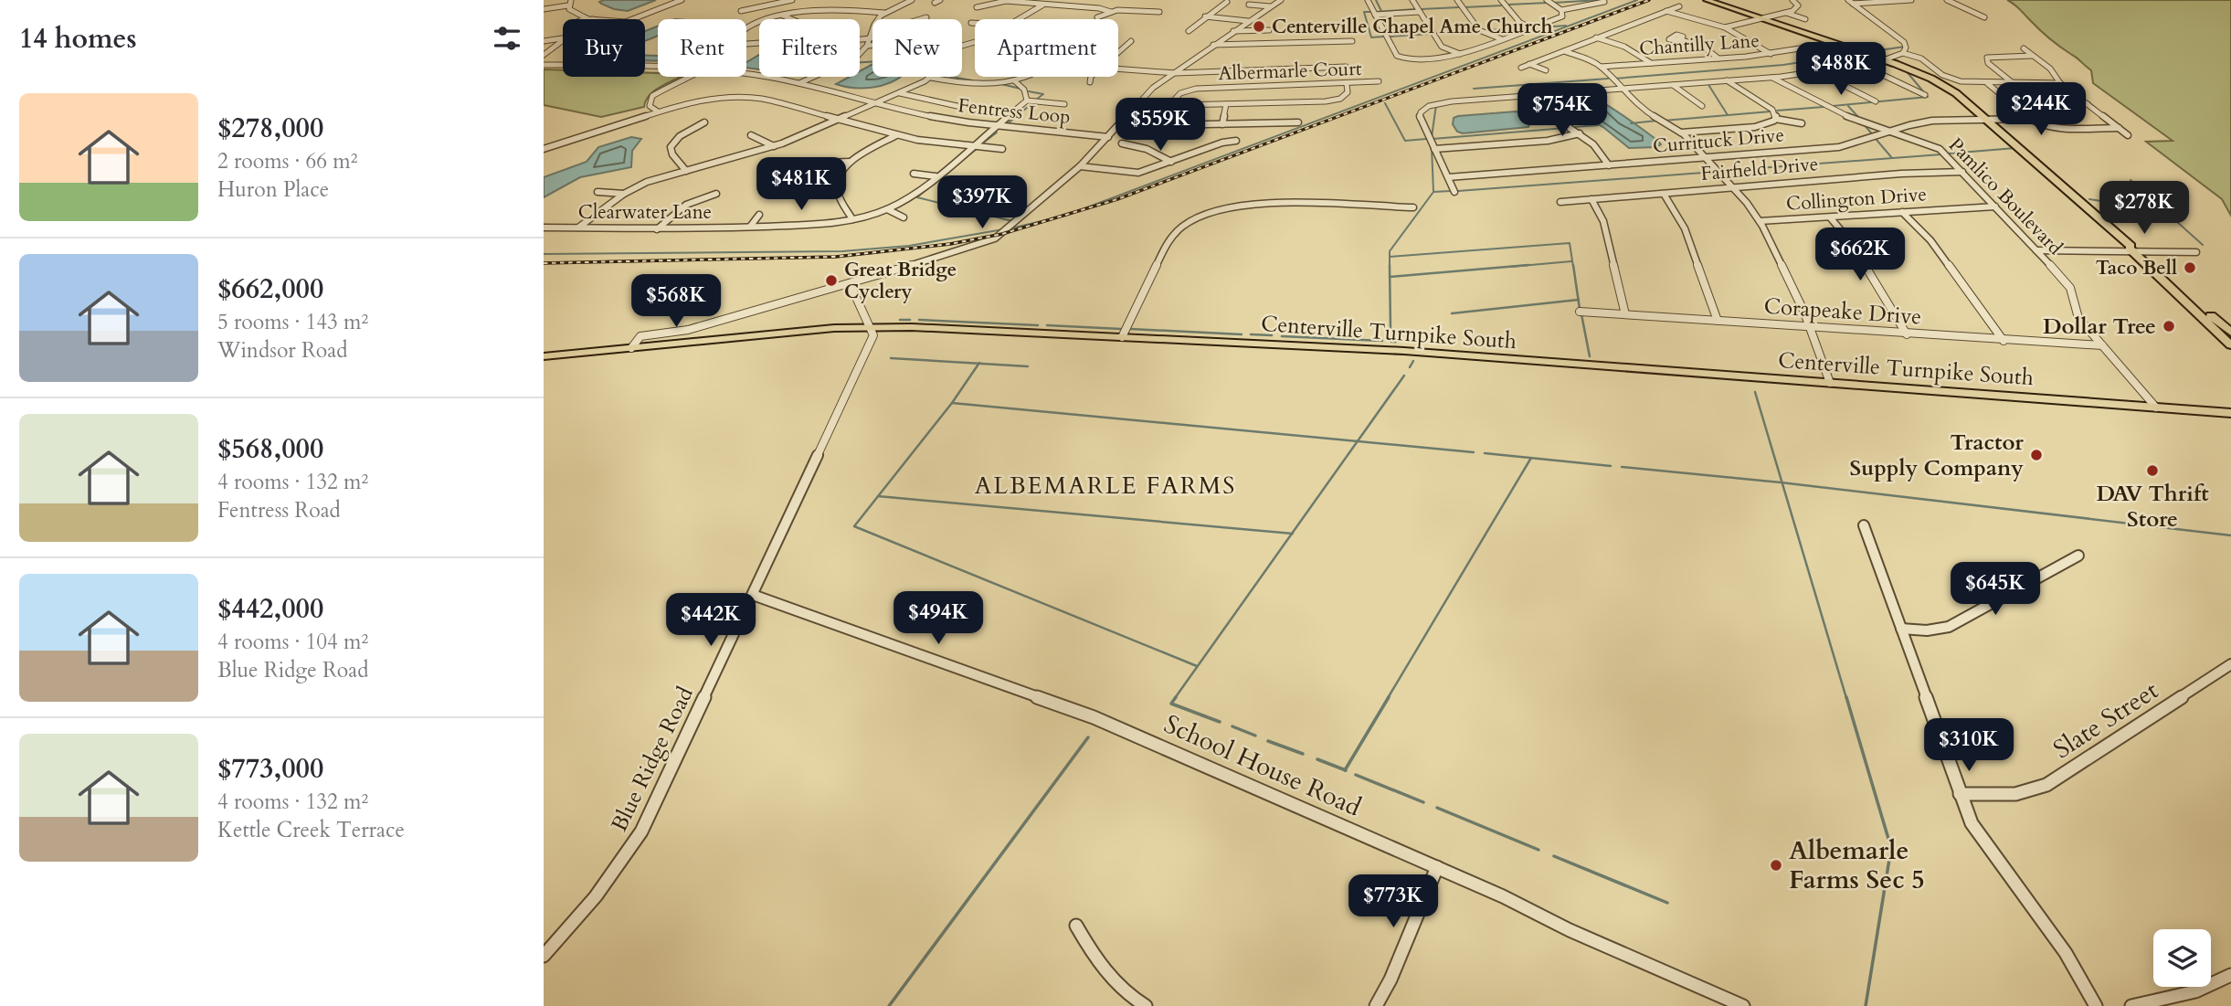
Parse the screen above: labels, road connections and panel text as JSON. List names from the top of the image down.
{
  "streets": {
    "main road": ["Centerville Turnpike South"],
    "street": [
      "Chantilly Lane",
      "Albermarle Court",
      "Fentress Loop",
      "Currituck Drive",
      "Fairfield Drive",
      "Pamlico Boulevard",
      "Collington Drive",
      "Clearwater Lane",
      "Corapeake Drive",
      "Slate Street",
      "Blue Ridge Road",
      "School House Road"
    ]
  },
  "crossings": [
    ["Fentress Loop", "Clearwater Lane"],
    ["Currituck Drive", "Pamlico Boulevard"],
    ["Fairfield Drive", "Pamlico Boulevard"],
    ["Pamlico Boulevard", "Collington Drive"],
    ["Pamlico Boulevard", "Corapeake Drive"],
    ["Pamlico Boulevard", "Centerville Turnpike South"],
    ["Centerville Turnpike South", "Blue Ridge Road"],
    ["Blue Ridge Road", "School House Road"]
  ],
  "districts": ["ALBEMARLE FARMS"],
  "places": [
    "Centerville Chapel Ame Church",
    "Taco Bell",
    "Great Bridge Cyclery",
    "Dollar Tree",
    "Tractor Supply Company",
    "DAV Thrift Store",
    "Albemarle Farms Sec 5"
  ],
  "page": {
    "heading": "14 homes",
    "chip": [
      "Buy",
      "Rent",
      "Filters",
      "New",
      "Apartment"
    ],
    "price": [
      "$488K",
      "$244K",
      "$754K",
      "$559K",
      "$481K",
      "$397K",
      "$278K",
      "$662K",
      "$568K",
      "$645K",
      "$494K",
      "$442K",
      "$310K",
      "$773K"
    ],
    "list": [
      {
        "name": "$278,000",
        "note": "2 rooms · 66 m² · Huron Place"
      },
      {
        "name": "$662,000",
        "note": "5 rooms · 143 m² · Windsor Road"
      },
      {
        "name": "$568,000",
        "note": "4 rooms · 132 m² · Fentress Road"
      },
      {
        "name": "$442,000",
        "note": "4 rooms · 104 m² · Blue Ridge Road"
      },
      {
        "name": "$773,000",
        "note": "4 rooms · 132 m² · Kettle Creek Terrace"
      }
    ]
  }
}
